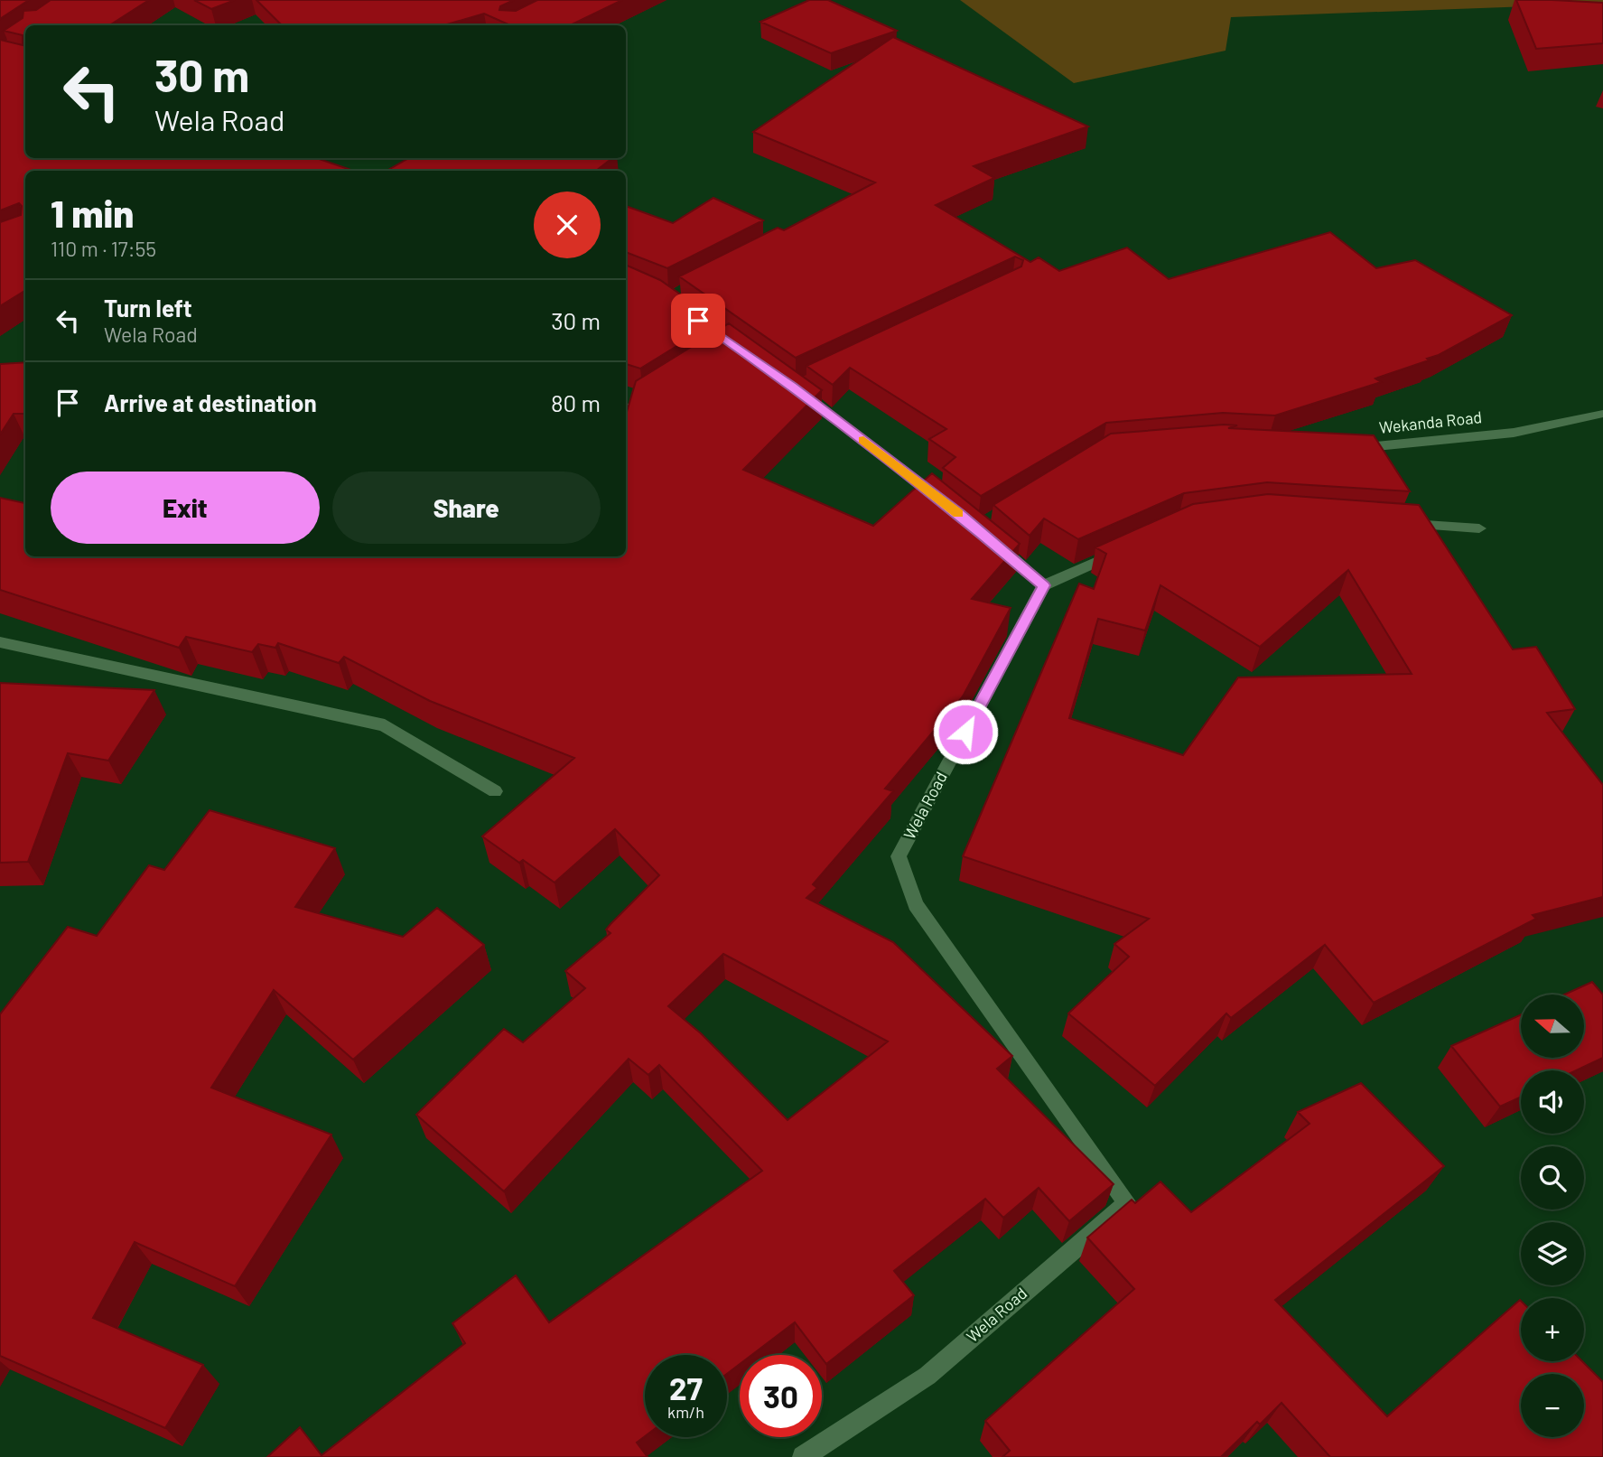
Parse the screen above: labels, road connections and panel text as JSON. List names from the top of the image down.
{
  "streets": {
    "street": ["Wekanda Road", "Wela Road"]
  },
  "north": "left",
  "page": {
    "turn": ["30 m", "Wela Road"],
    "heading": ["1 min", "110 m · 17:55"],
    "list": [
      {
        "name": "Turn left",
        "note": "Wela Road",
        "value": "30 m"
      },
      {
        "name": "Arrive at destination",
        "value": "80 m"
      }
    ],
    "buttons": ["Exit", "Share"],
    "map_buttons": ["+", "−"],
    "speed": "27 km/h",
    "limit": "30"
  }
}
